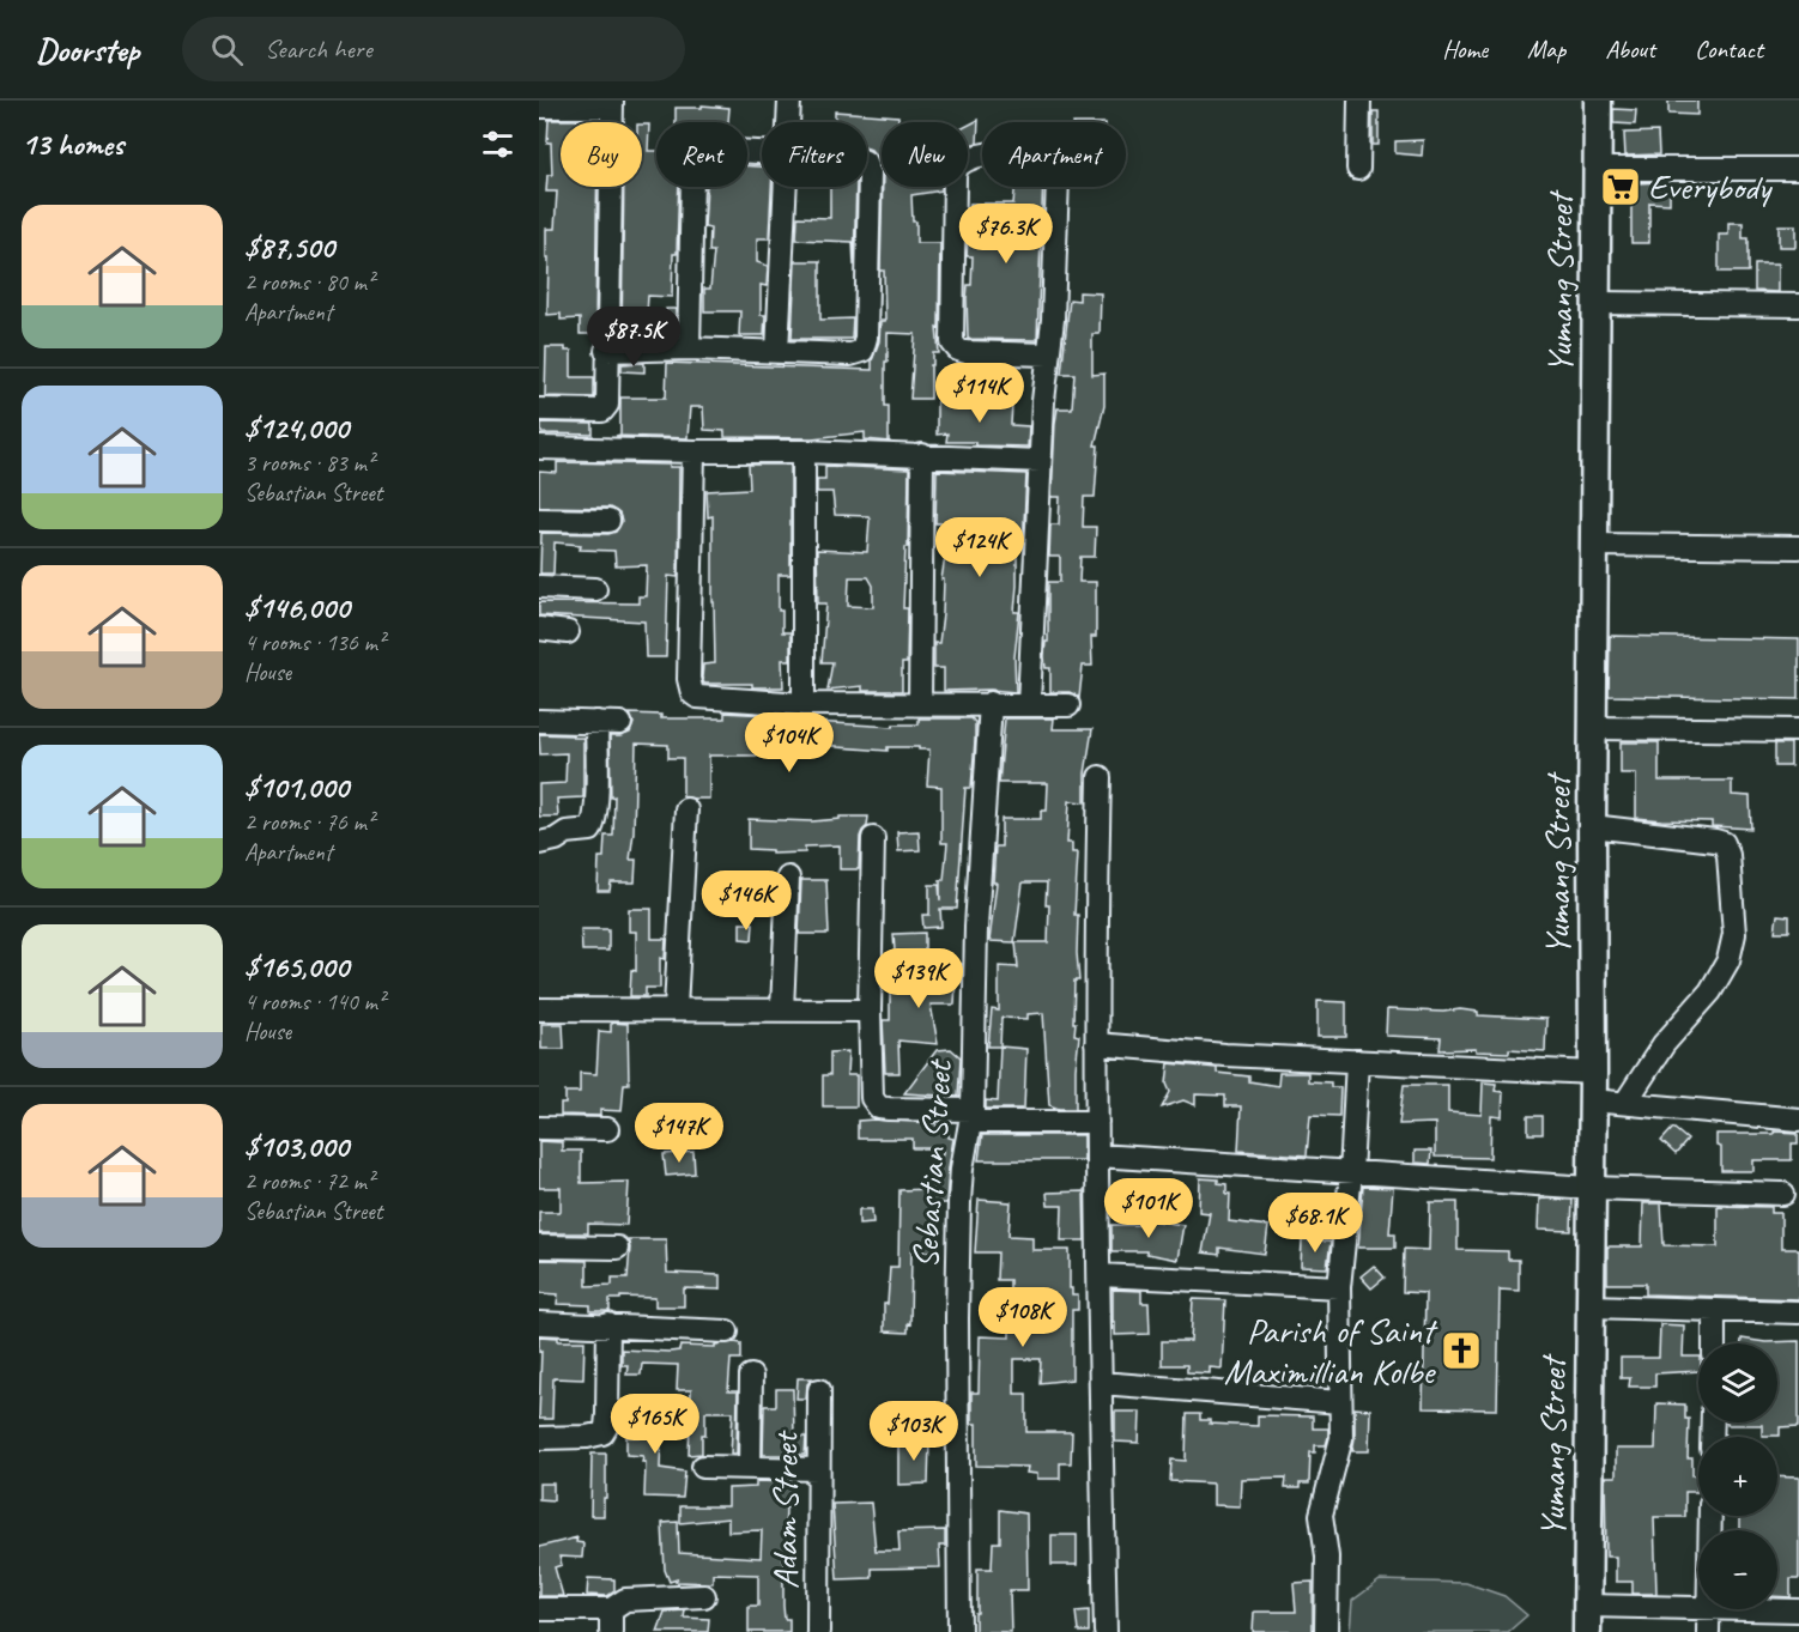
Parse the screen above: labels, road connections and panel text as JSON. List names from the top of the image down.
{
  "streets": {
    "main road": ["Yumang Street"],
    "street": ["Sebastian Street", "Adam Street"]
  },
  "places": {
    "supermarket": ["Everybody"],
    "church": ["Parish of Saint Maximillian Kolbe"]
  },
  "page": {
    "header": "Doorstep",
    "search": "Search here",
    "nav": [
      "Home",
      "Map",
      "About",
      "Contact"
    ],
    "heading": "13 homes",
    "chip": [
      "Buy",
      "Rent",
      "Filters",
      "New",
      "Apartment"
    ],
    "list": [
      {
        "name": "$87,500",
        "note": "2 rooms · 80 m² · Apartment"
      },
      {
        "name": "$124,000",
        "note": "3 rooms · 83 m² · Sebastian Street"
      },
      {
        "name": "$146,000",
        "note": "4 rooms · 136 m² · House"
      },
      {
        "name": "$101,000",
        "note": "2 rooms · 76 m² · Apartment"
      },
      {
        "name": "$165,000",
        "note": "4 rooms · 140 m² · House"
      },
      {
        "name": "$103,000",
        "note": "2 rooms · 72 m² · Sebastian Street"
      }
    ],
    "price": [
      "$76.3K",
      "$87.5K",
      "$114K",
      "$124K",
      "$104K",
      "$146K",
      "$139K",
      "$147K",
      "$101K",
      "$68.1K",
      "$108K",
      "$165K",
      "$103K"
    ],
    "map_buttons": ["+", "−"]
  }
}
